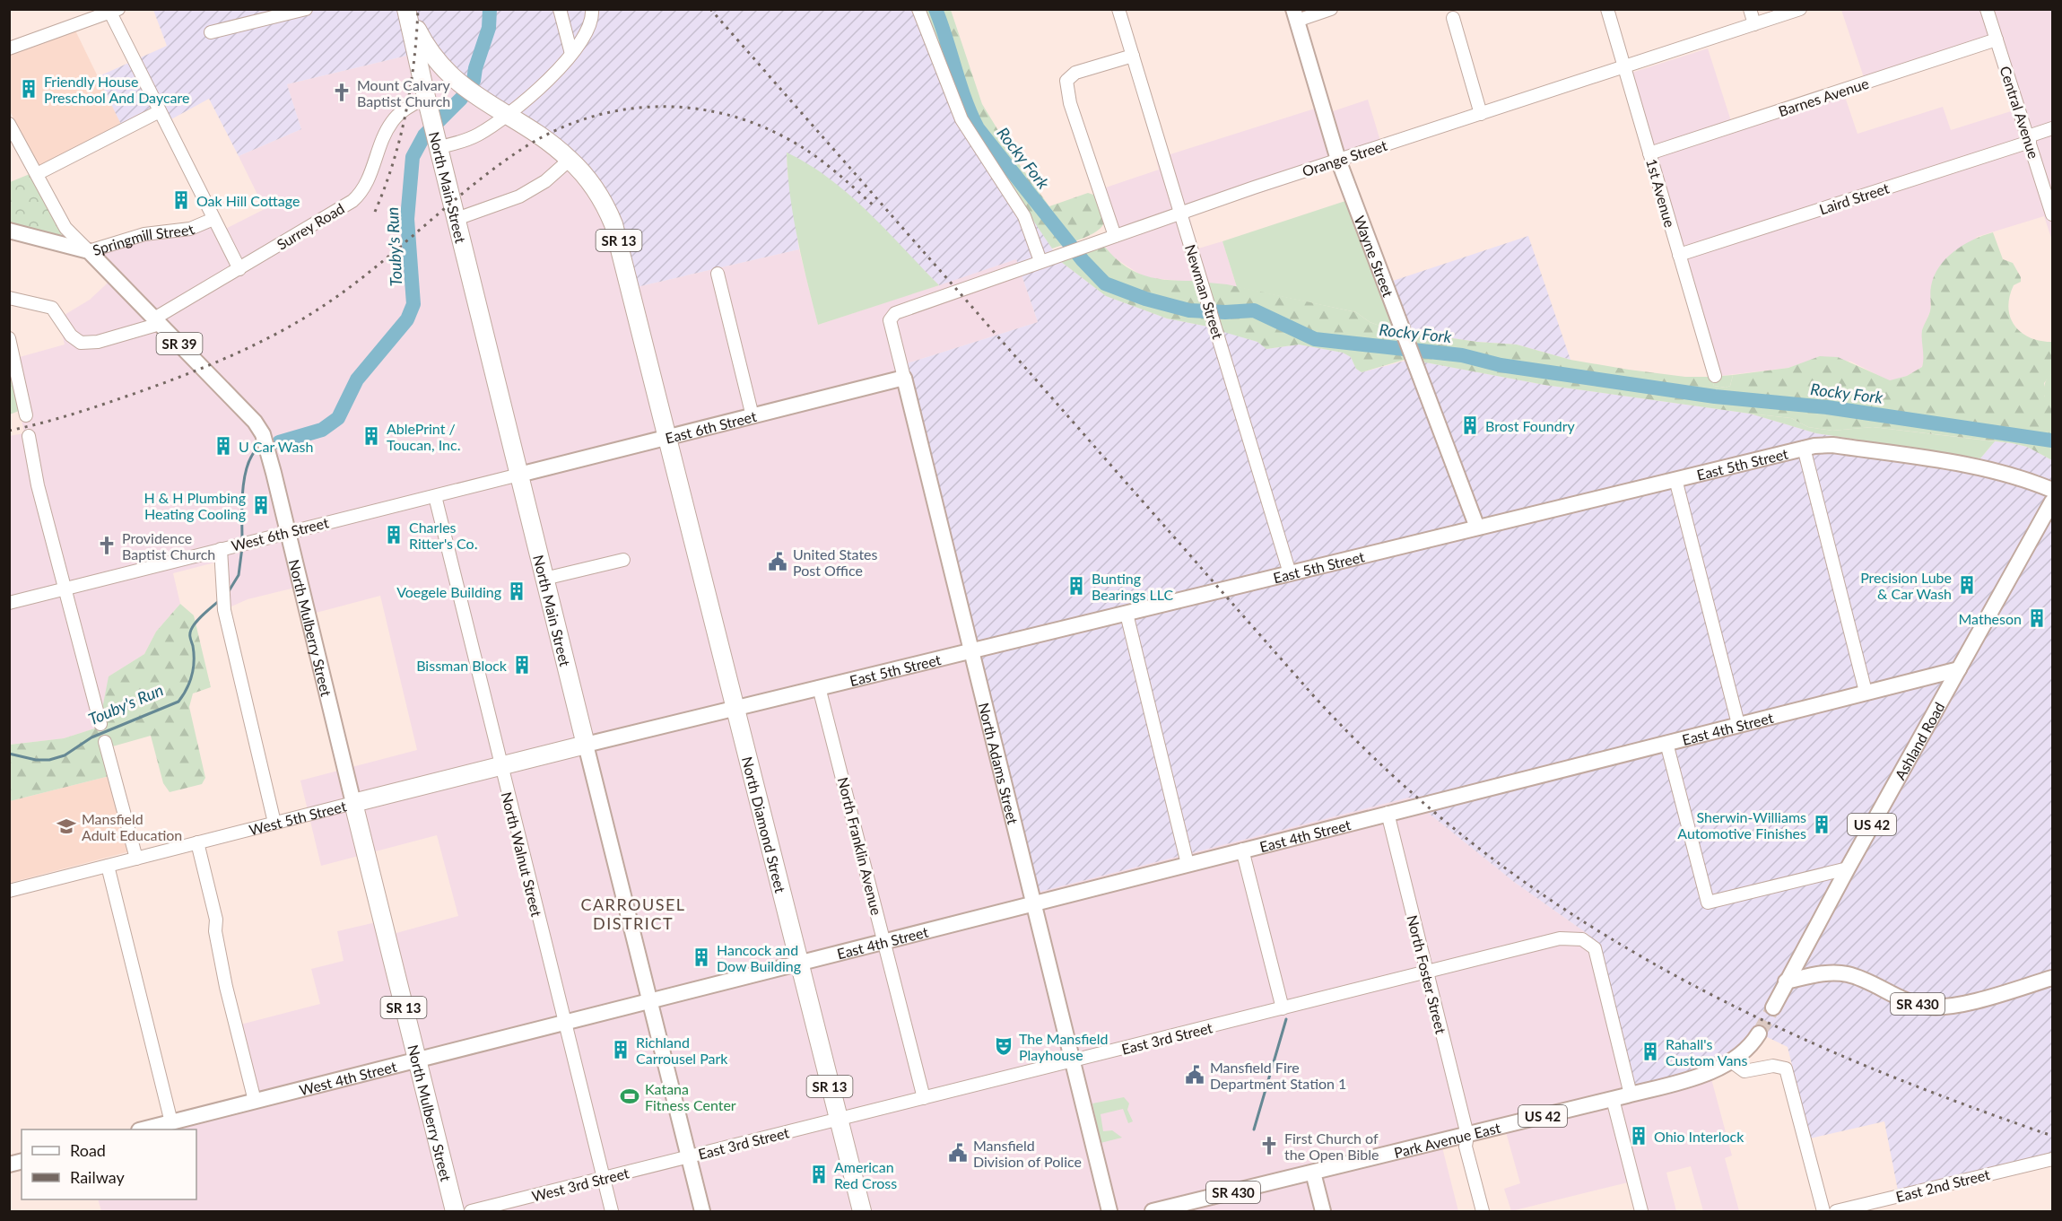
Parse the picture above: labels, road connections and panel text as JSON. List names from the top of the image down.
{
  "streets": {
    "highway": [
      "North Main Street",
      "SR 13",
      "North Mulberry Street",
      "West 5th Street",
      "North Diamond Street"
    ],
    "main road": [
      "Springmill Street",
      "Wayne Street",
      "SR 39",
      "East 6th Street",
      "East 5th Street",
      "East 4th Street",
      "Ashland Road",
      "North Adams Street",
      "US 42",
      "SR 430",
      "West 4th Street",
      "Park Avenue East"
    ],
    "street": [
      "Barnes Avenue",
      "Central Avenue",
      "Orange Street",
      "1st Avenue",
      "Laird Street",
      "Surrey Road",
      "Newman Street",
      "West 6th Street",
      "North Franklin Avenue",
      "North Walnut Street",
      "North Foster Street",
      "East 3rd Street",
      "West 3rd Street",
      "East 2nd Street"
    ]
  },
  "crossings": [
    ["Barnes Avenue", "Central Avenue"],
    ["Barnes Avenue", "1st Avenue"],
    ["Central Avenue", "Laird Street"],
    ["Orange Street", "1st Avenue"],
    ["Orange Street", "Wayne Street"],
    ["Orange Street", "Newman Street"],
    ["Orange Street", "North Adams Street"],
    ["North Main Street", "Surrey Road"],
    ["North Main Street", "SR 13"],
    ["North Main Street", "East 6th Street"],
    ["North Main Street", "East 5th Street"],
    ["North Main Street", "West 6th Street"],
    ["North Main Street", "East 4th Street"],
    ["North Main Street", "West 5th Street"],
    ["North Main Street", "East 3rd Street"],
    ["North Main Street", "West 4th Street"],
    ["North Main Street", "West 3rd Street"],
    ["1st Avenue", "Laird Street"],
    ["Surrey Road", "North Mulberry Street"],
    ["Springmill Street", "North Mulberry Street"],
    ["SR 13", "East 6th Street"],
    ["SR 13", "North Diamond Street"],
    ["Wayne Street", "East 5th Street"],
    ["Newman Street", "East 5th Street"],
    ["East 6th Street", "West 6th Street"],
    ["East 6th Street", "North Adams Street"],
    ["East 6th Street", "North Diamond Street"],
    ["East 5th Street", "North Adams Street"],
    ["East 5th Street", "West 5th Street"],
    ["East 5th Street", "North Diamond Street"],
    ["East 5th Street", "North Franklin Avenue"],
    ["West 6th Street", "North Mulberry Street"],
    ["West 6th Street", "North Walnut Street"],
    ["North Mulberry Street", "West 5th Street"],
    ["North Mulberry Street", "West 4th Street"],
    ["East 4th Street", "Ashland Road"],
    ["East 4th Street", "North Adams Street"],
    ["East 4th Street", "North Diamond Street"],
    ["East 4th Street", "North Franklin Avenue"],
    ["East 4th Street", "North Foster Street"],
    ["East 4th Street", "West 4th Street"],
    ["Ashland Road", "US 42"],
    ["Ashland Road", "SR 430"],
    ["North Adams Street", "East 3rd Street"],
    ["West 5th Street", "North Walnut Street"],
    ["North Diamond Street", "East 3rd Street"],
    ["US 42", "SR 430"],
    ["North Franklin Avenue", "East 3rd Street"],
    ["North Walnut Street", "West 4th Street"],
    ["North Walnut Street", "West 3rd Street"],
    ["North Foster Street", "East 3rd Street"],
    ["North Foster Street", "Park Avenue East"],
    ["East 3rd Street", "Park Avenue East"],
    ["East 3rd Street", "West 3rd Street"]
  ],
  "districts": ["CARROUSEL DISTRICT"],
  "water": ["Rocky Fork", "Touby's Run"],
  "places": {
    "building": [
      "Friendly House Preschool And Daycare",
      "Oak Hill Cottage",
      "Brost Foundry",
      "AblePrint / Toucan, Inc.",
      "U Car Wash",
      "H & H Plumbing Heating Cooling",
      "Charles Ritter's Co.",
      "Precision Lube & Car Wash",
      "Bunting Bearings LLC",
      "Voegele Building",
      "Matheson",
      "Bissman Block",
      "Sherwin-Williams Automotive Finishes",
      "Hancock and Dow Building",
      "Richland Carrousel Park",
      "Rahall's Custom Vans",
      "Ohio Interlock",
      "American Red Cross"
    ],
    "church": ["Mount Calvary Baptist Church", "Providence Baptist Church", "First Church of the Open Bible"],
    "public building": ["United States Post Office", "Mansfield Fire Department Station 1", "Mansfield Division of Police"],
    "school or university": ["Mansfield Adult Education"],
    "theatre": ["The Mansfield Playhouse"],
    "sports": ["Katana Fitness Center"]
  },
  "legend": ["Road", "Railway"]
}
